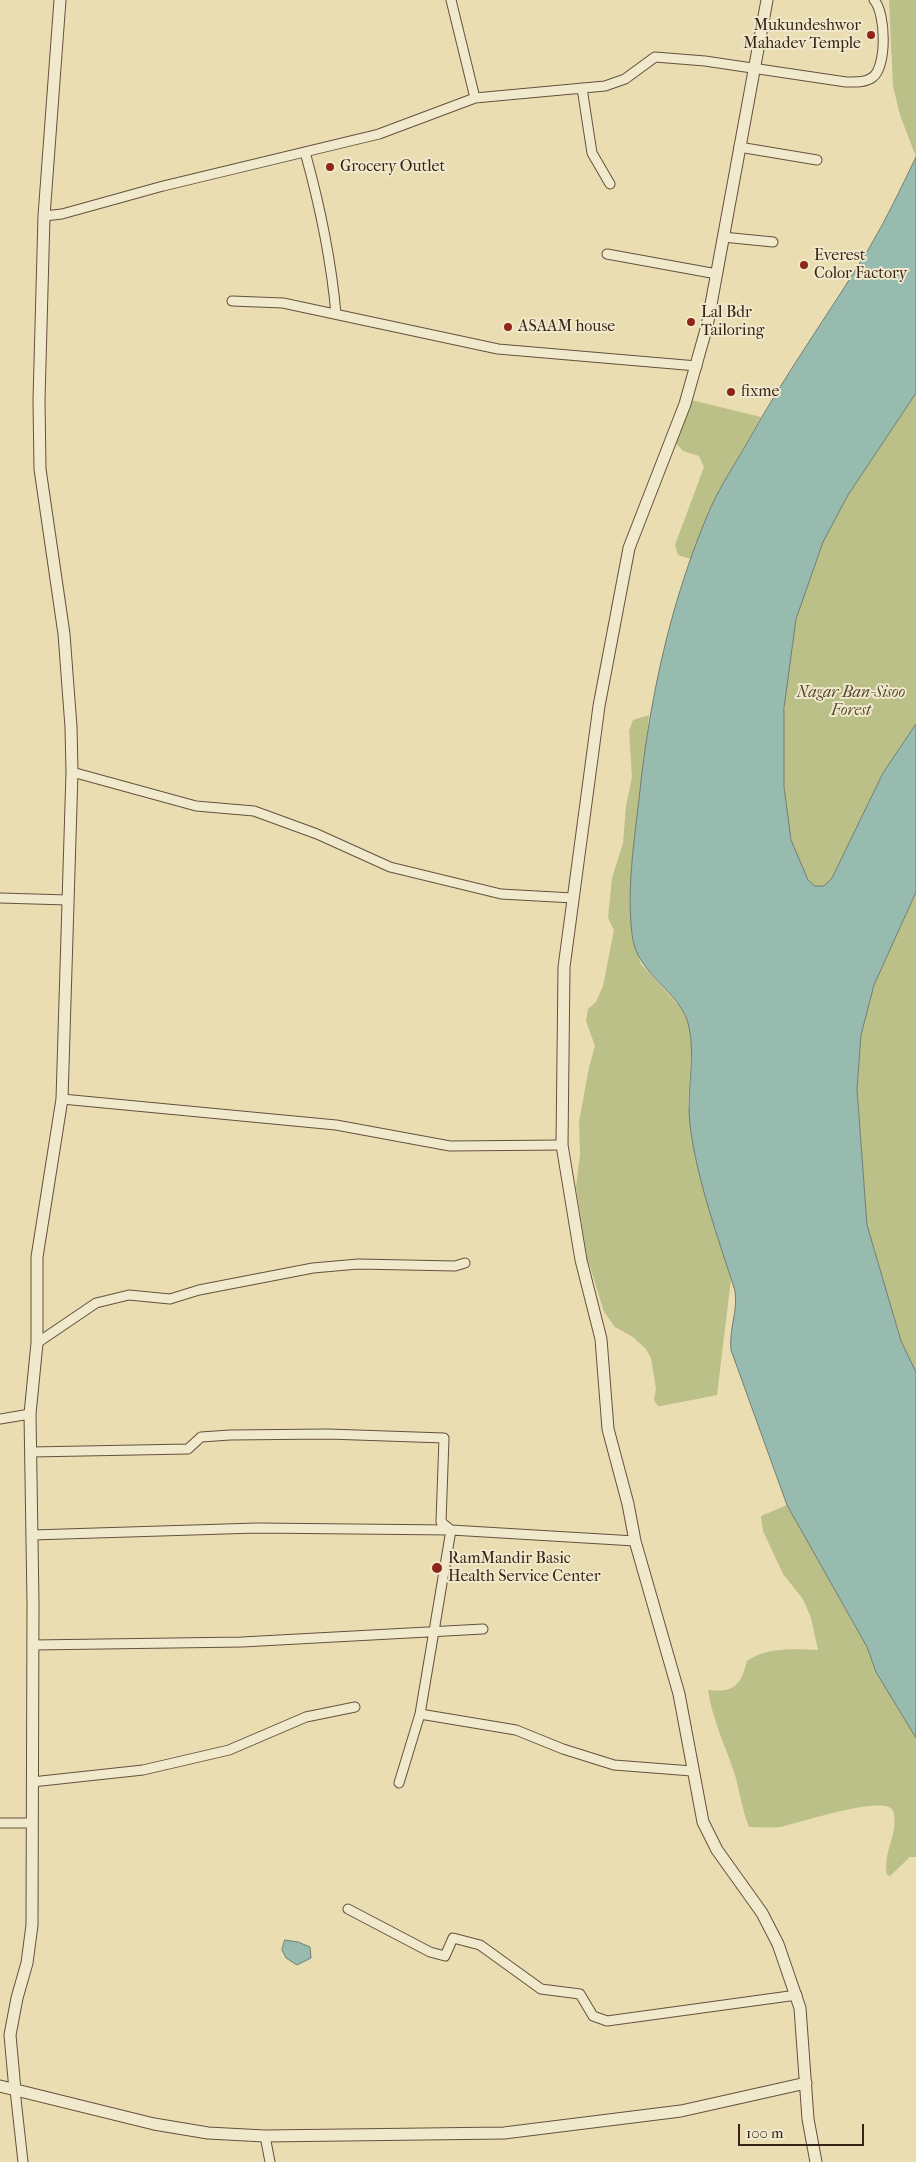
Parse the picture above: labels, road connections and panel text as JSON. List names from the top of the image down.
{
  "parks": ["Nagar Ban-Sisoo Forest"],
  "places": [
    "Mukundeshwor Mahadev Temple",
    "Grocery Outlet",
    "Everest Color Factory",
    "Lal Bdr Tailoring",
    "ASAAM house",
    "fixme",
    "RamMandir Basic Health Service Center"
  ],
  "scale_bar": "100 m"
}
